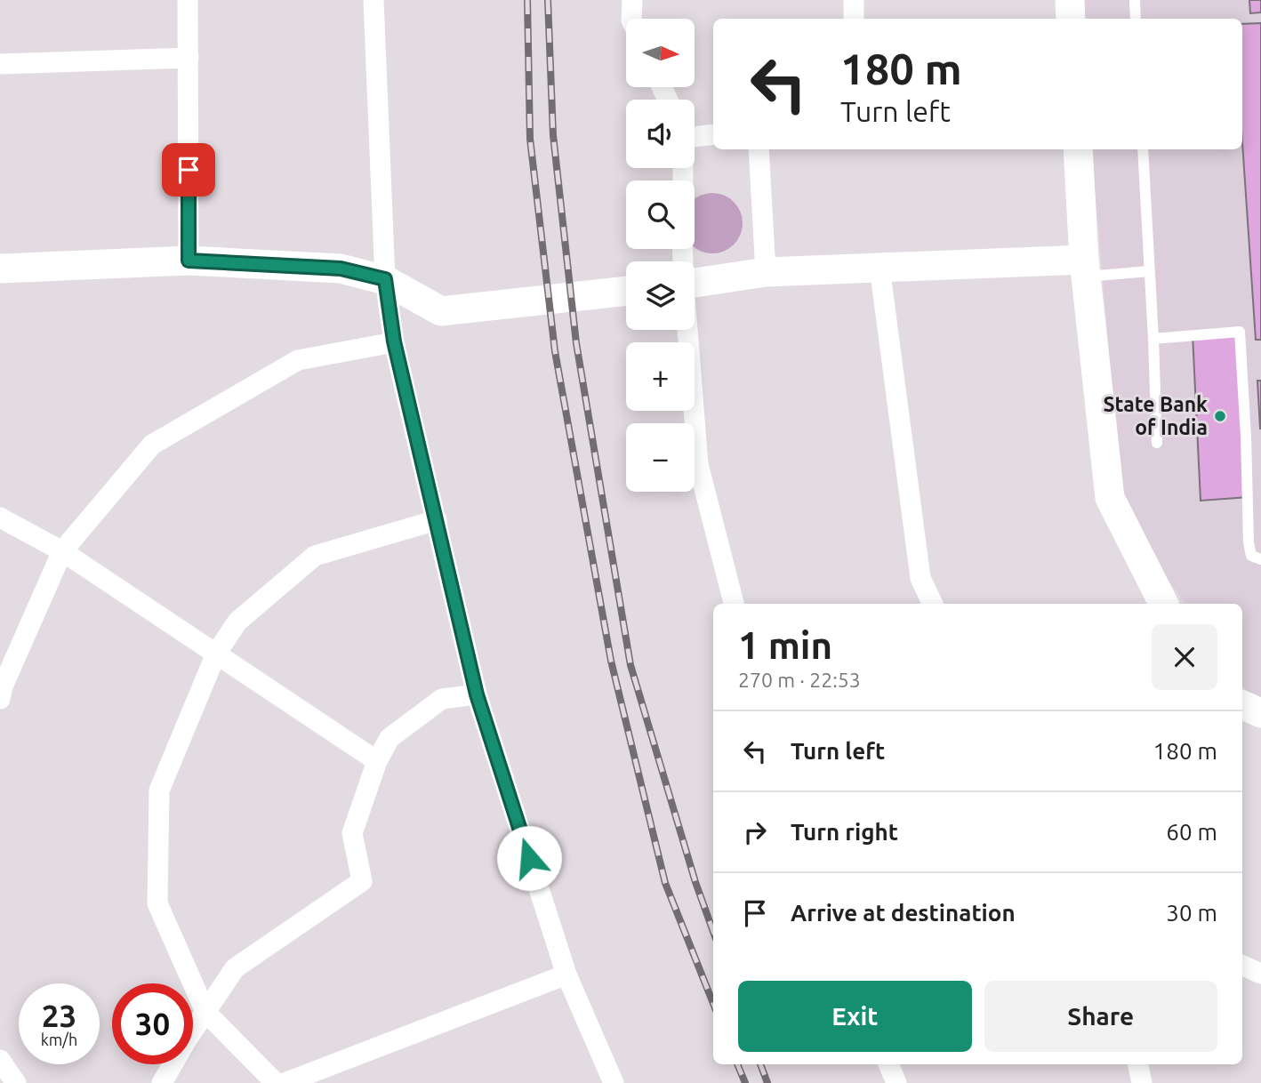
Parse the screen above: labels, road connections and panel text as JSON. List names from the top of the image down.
{
  "places": ["State Bank of India"],
  "north": "right",
  "page": {
    "map_buttons": ["+", "−"],
    "turn": ["180 m", "Turn left"],
    "heading": ["1 min", "270 m · 22:53"],
    "list": [
      {
        "name": "Turn left",
        "value": "180 m"
      },
      {
        "name": "Turn right",
        "value": "60 m"
      },
      {
        "name": "Arrive at destination",
        "value": "30 m"
      }
    ],
    "buttons": ["Exit", "Share"],
    "speed": "23 km/h",
    "limit": "30"
  }
}
